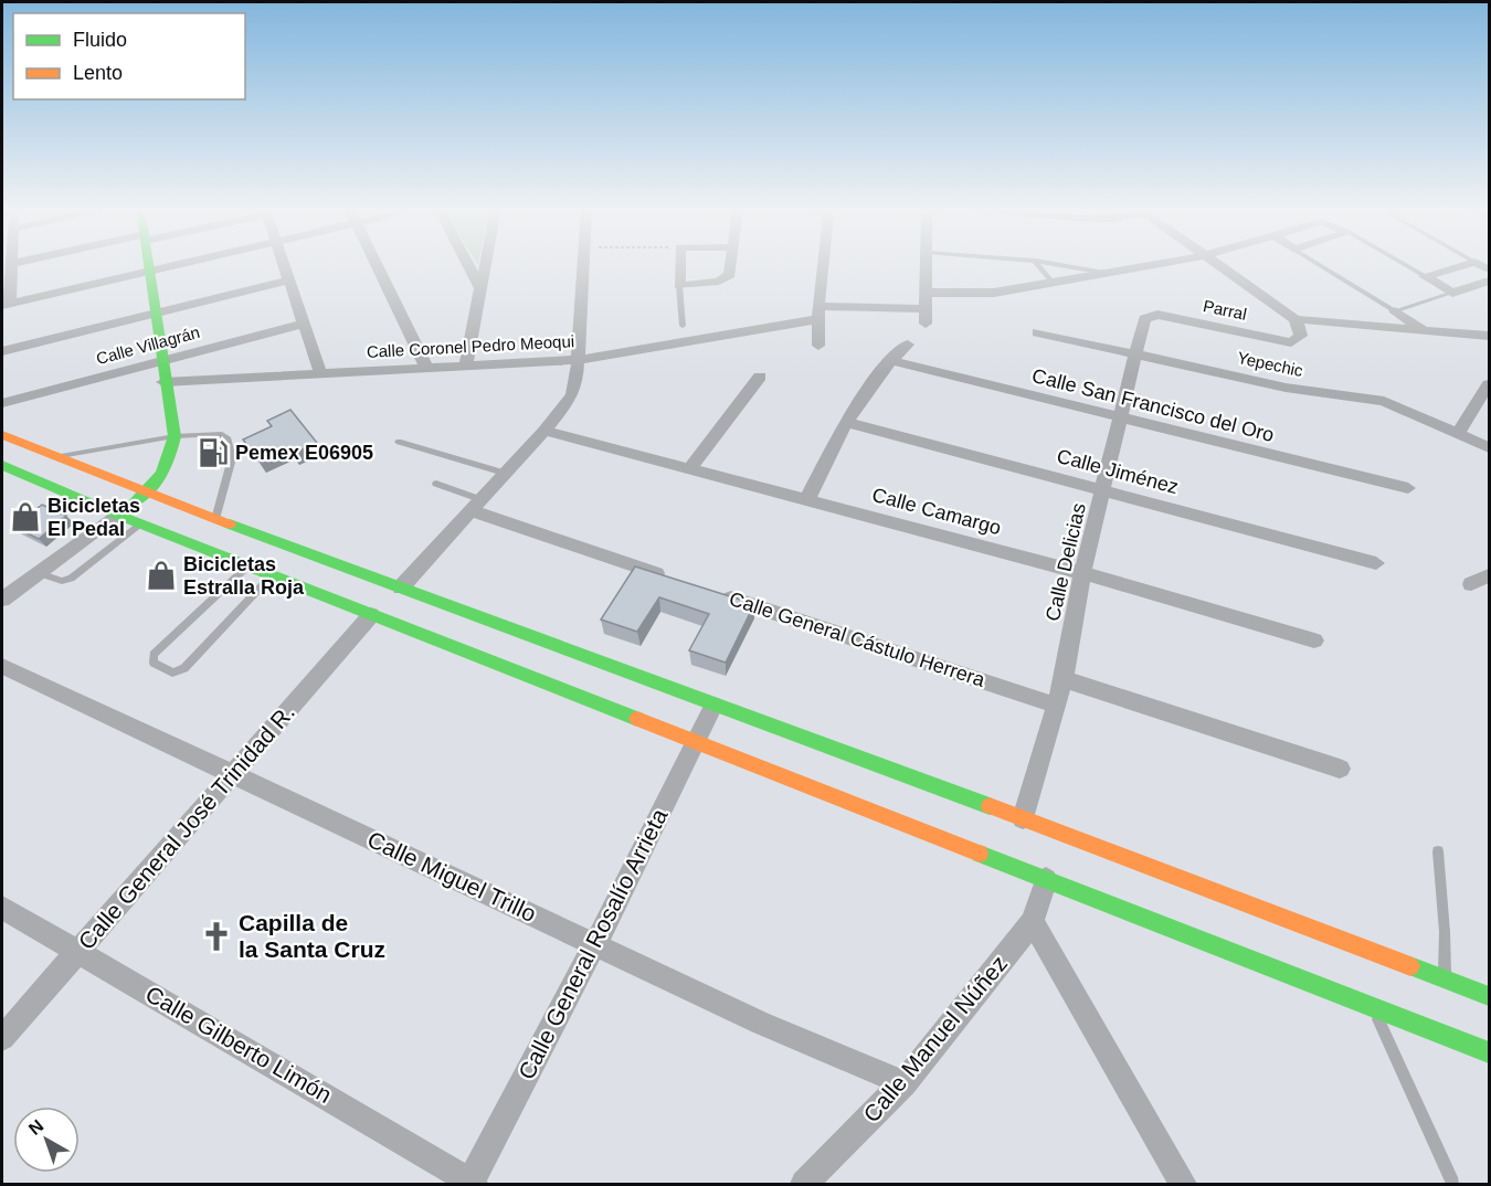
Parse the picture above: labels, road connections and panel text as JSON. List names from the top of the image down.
{
  "streets": {
    "street": [
      "Parral",
      "Calle Villagrán",
      "Calle Coronel Pedro Meoqui",
      "Yepechic",
      "Calle San Francisco del Oro",
      "Calle Jiménez",
      "Calle Camargo",
      "Calle Delicias",
      "Calle General Cástulo Herrera",
      "Calle General José Trinidad R.",
      "Calle Miguel Trillo",
      "Calle General Rosalío Arrieta",
      "Calle Manuel Núñez",
      "Calle Gilberto Limón"
    ]
  },
  "crossings": [
    ["Parral", "Calle Delicias"],
    ["Yepechic", "Calle Delicias"],
    ["Calle San Francisco del Oro", "Calle Delicias"],
    ["Calle Jiménez", "Calle Delicias"],
    ["Calle Camargo", "Calle Delicias"],
    ["Calle Delicias", "Calle General Cástulo Herrera"],
    ["Calle General José Trinidad R.", "Calle Miguel Trillo"],
    ["Calle General José Trinidad R.", "Calle Gilberto Limón"],
    ["Calle Miguel Trillo", "Calle General Rosalío Arrieta"],
    ["Calle Miguel Trillo", "Calle Manuel Núñez"],
    ["Calle General Rosalío Arrieta", "Calle Gilberto Limón"]
  ],
  "places": {
    "fuel station": ["Pemex E06905"],
    "shop": ["Bicicletas El Pedal", "Bicicletas Estralla Roja"],
    "church": ["Capilla de la Santa Cruz"]
  },
  "legend": ["Fluido", "Lento"],
  "north": "top left"
}
